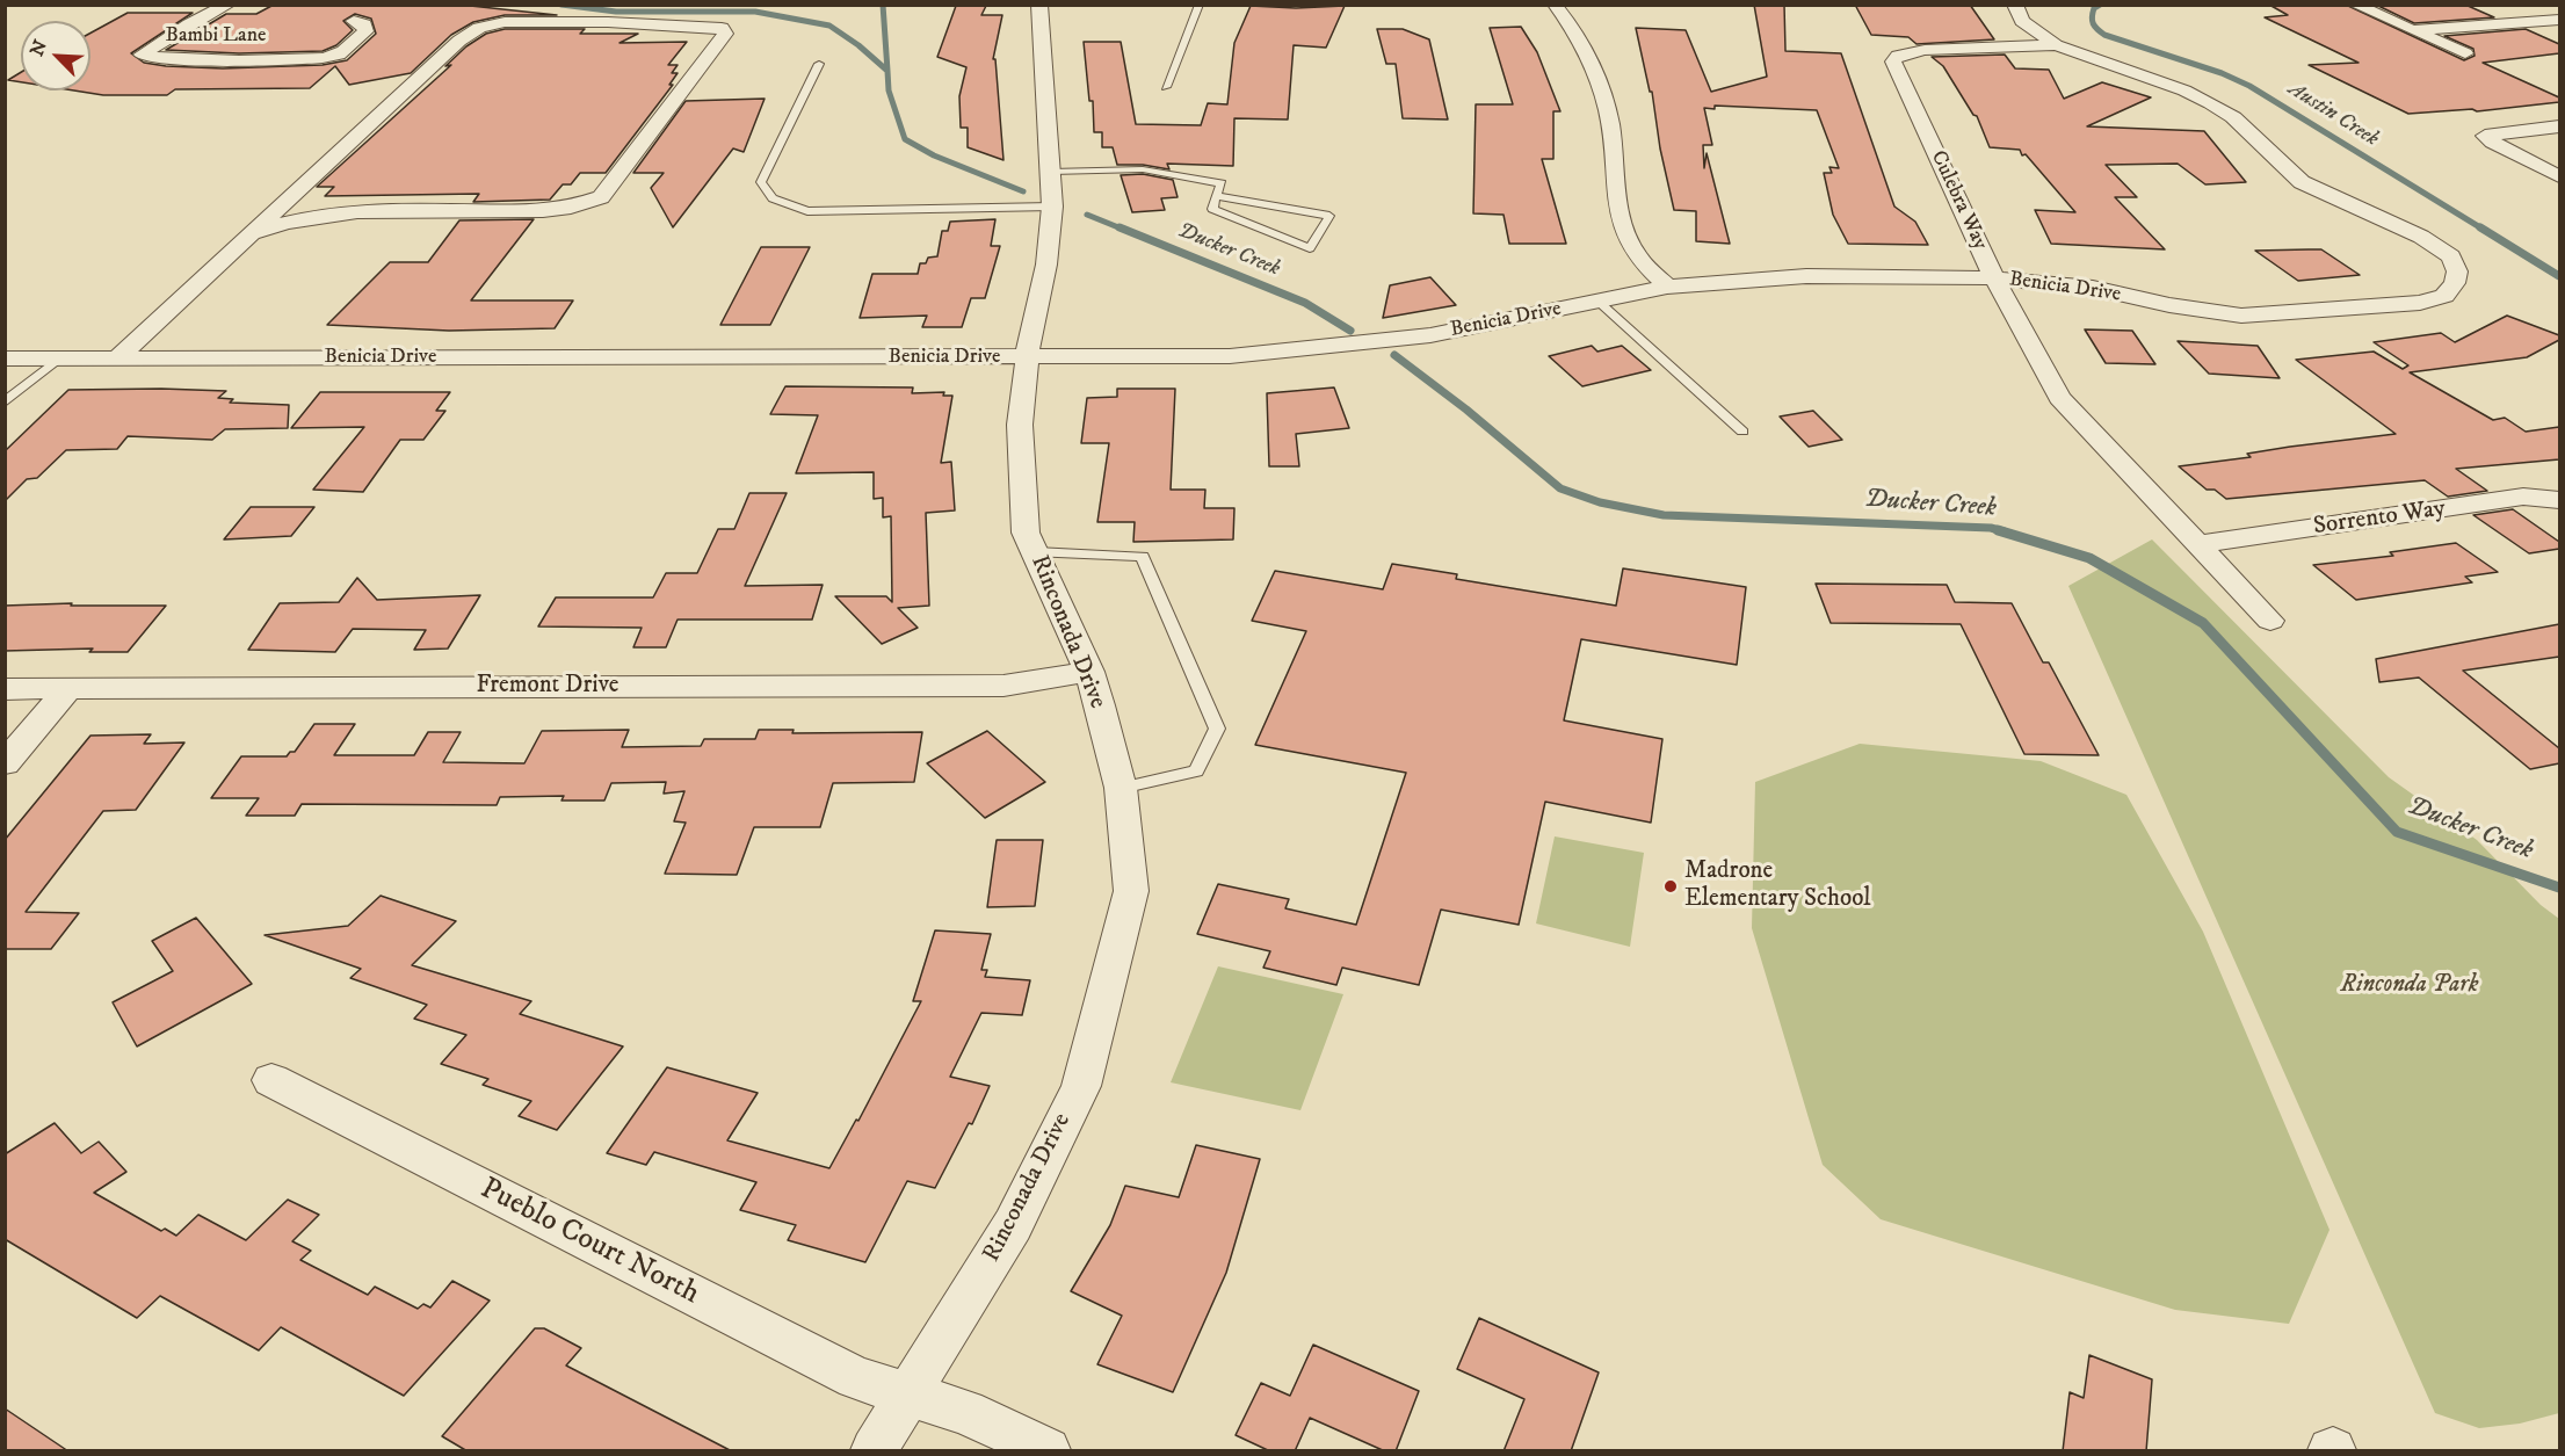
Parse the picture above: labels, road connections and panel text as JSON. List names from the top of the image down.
{
  "streets": {
    "street": [
      "Bambi Lane",
      "Culebra Way",
      "Benicia Drive",
      "Sorrento Way",
      "Rinconada Drive",
      "Fremont Drive",
      "Pueblo Court North"
    ]
  },
  "crossings": [
    ["Culebra Way", "Benicia Drive"],
    ["Culebra Way", "Sorrento Way"],
    ["Benicia Drive", "Rinconada Drive"],
    ["Rinconada Drive", "Fremont Drive"],
    ["Rinconada Drive", "Pueblo Court North"]
  ],
  "water": ["Austin Creek", "Ducker Creek"],
  "parks": ["Rinconda Park"],
  "places": ["Madrone Elementary School"],
  "north": "top left"
}
